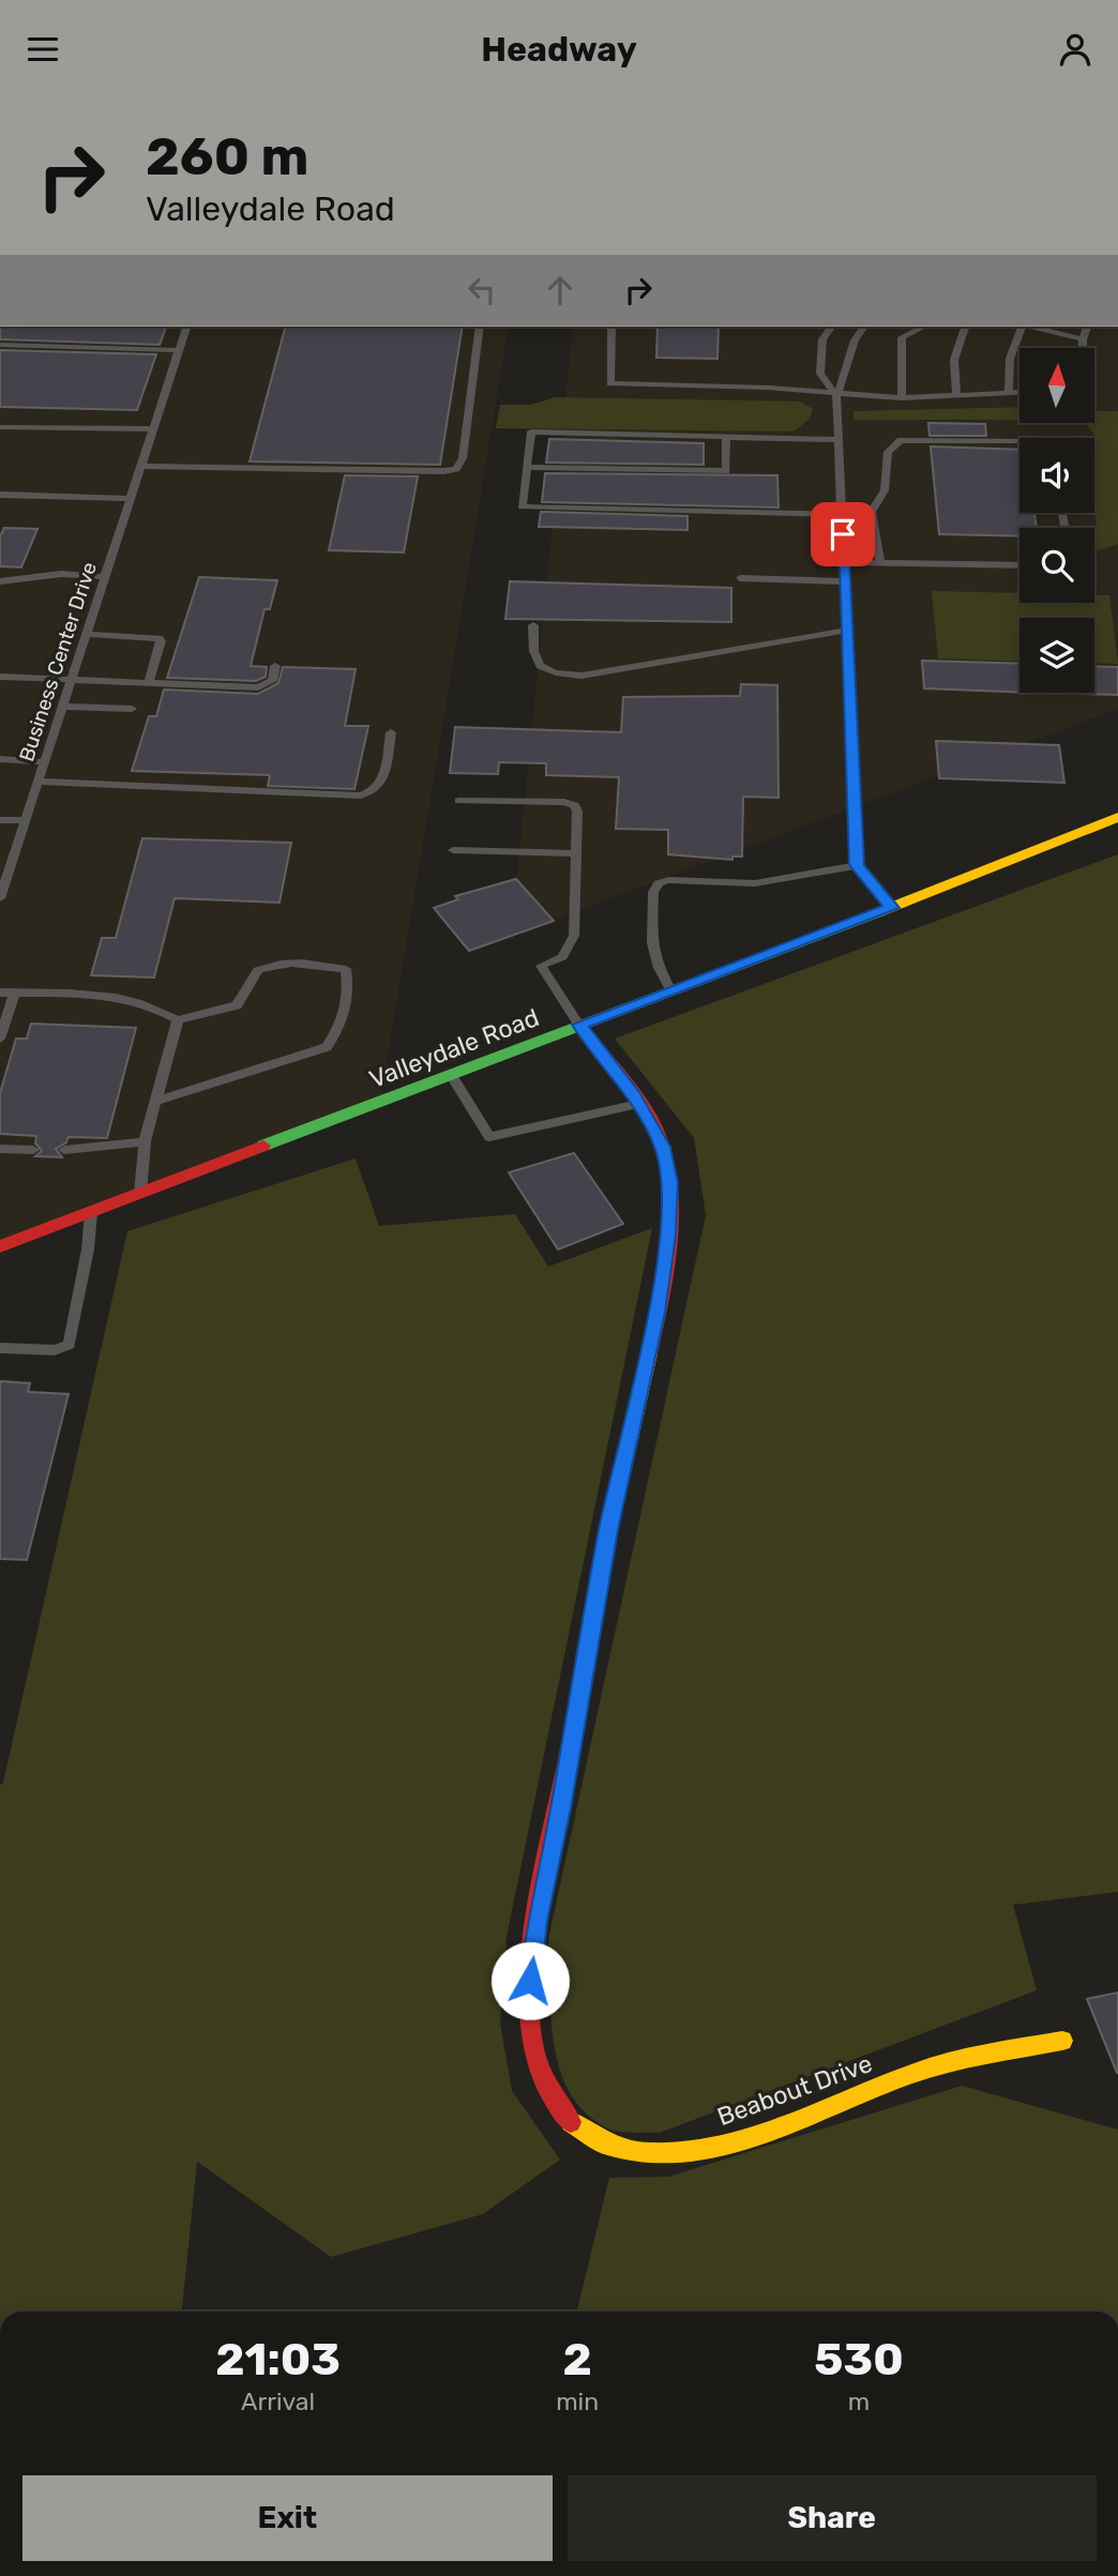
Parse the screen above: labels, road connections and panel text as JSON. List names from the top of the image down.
{
  "streets": {
    "street": ["Valleydale Road", "Beabout Drive"],
    "lane": ["Business Center Drive"]
  },
  "crossings": [
    ["Valleydale Road", "Beabout Drive"]
  ],
  "north": "top",
  "page": {
    "header": "Headway",
    "turn": ["260 m", "Valleydale Road"],
    "eta": [
      "21:03",
      "Arrival",
      "2",
      "min",
      "530",
      "m"
    ],
    "buttons": ["Exit", "Share"]
  }
}
